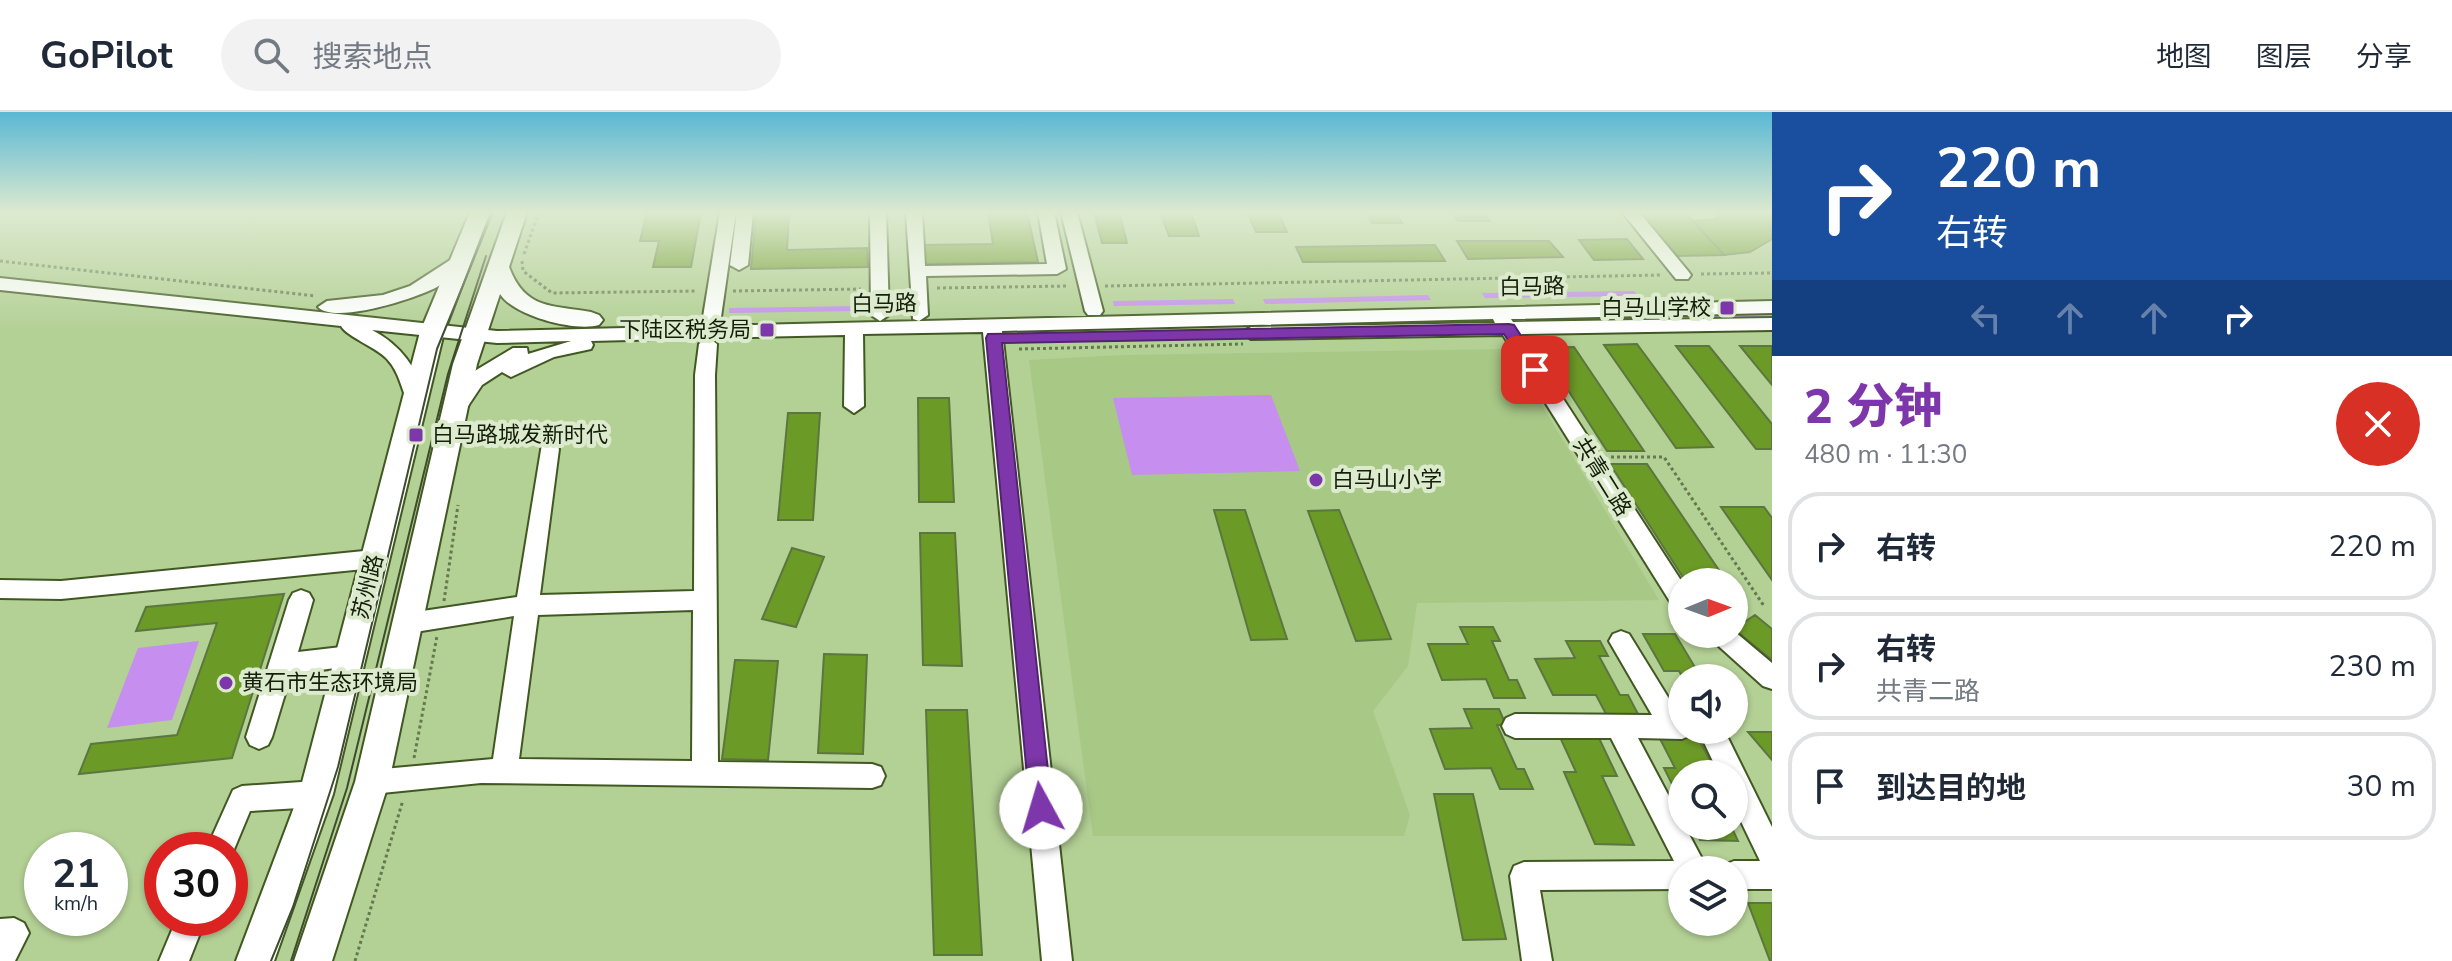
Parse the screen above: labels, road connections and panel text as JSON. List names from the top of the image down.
{
  "streets": {
    "main road": ["苏州路"],
    "street": ["白马路", "共青二路"]
  },
  "crossings": [
    ["白马路", "共青二路"],
    ["白马路", "苏州路"]
  ],
  "places": {
    "transit": ["白马山学校", "下陆区税务局", "白马路城发新时代"],
    "other": ["白马山小学", "黄石市生态环境局"]
  },
  "north": "right",
  "page": {
    "header": "GoPilot",
    "search": "搜索地点",
    "nav": ["地图", "图层", "分享"],
    "turn": ["220 m", "右转"],
    "heading": ["2 分钟", "480 m · 11:30"],
    "list": [
      {
        "name": "右转",
        "value": "220 m"
      },
      {
        "name": "右转",
        "note": "共青二路",
        "value": "230 m"
      },
      {
        "name": "到达目的地",
        "value": "30 m"
      }
    ],
    "speed": "21 km/h",
    "limit": "30"
  }
}
